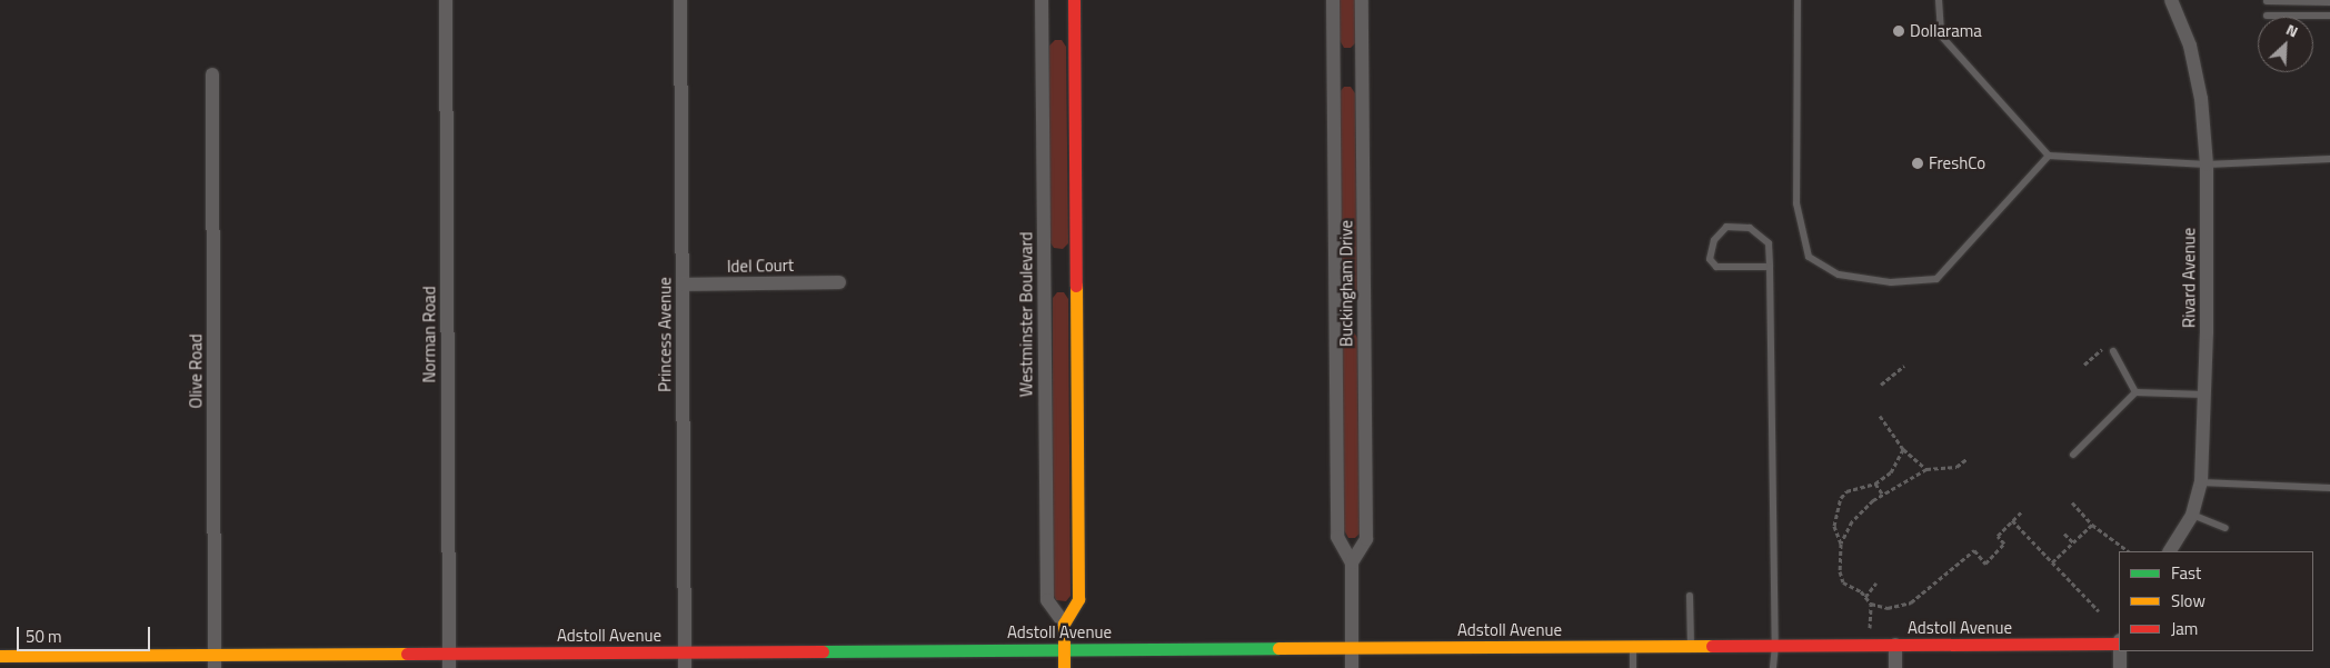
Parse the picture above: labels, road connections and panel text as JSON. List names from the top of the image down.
{
  "streets": {
    "street": [
      "Idel Court",
      "Rivard Avenue",
      "Buckingham Drive",
      "Westminster Boulevard",
      "Norman Road",
      "Princess Avenue",
      "Olive Road",
      "Adstoll Avenue"
    ]
  },
  "crossings": [
    ["Idel Court", "Princess Avenue"],
    ["Buckingham Drive", "Adstoll Avenue"],
    ["Norman Road", "Adstoll Avenue"],
    ["Princess Avenue", "Adstoll Avenue"],
    ["Olive Road", "Adstoll Avenue"]
  ],
  "places": ["Dollarama", "FreshCo"],
  "legend": ["Fast", "Slow", "Jam"],
  "scale_bar": "50 m",
  "north": "top right"
}
